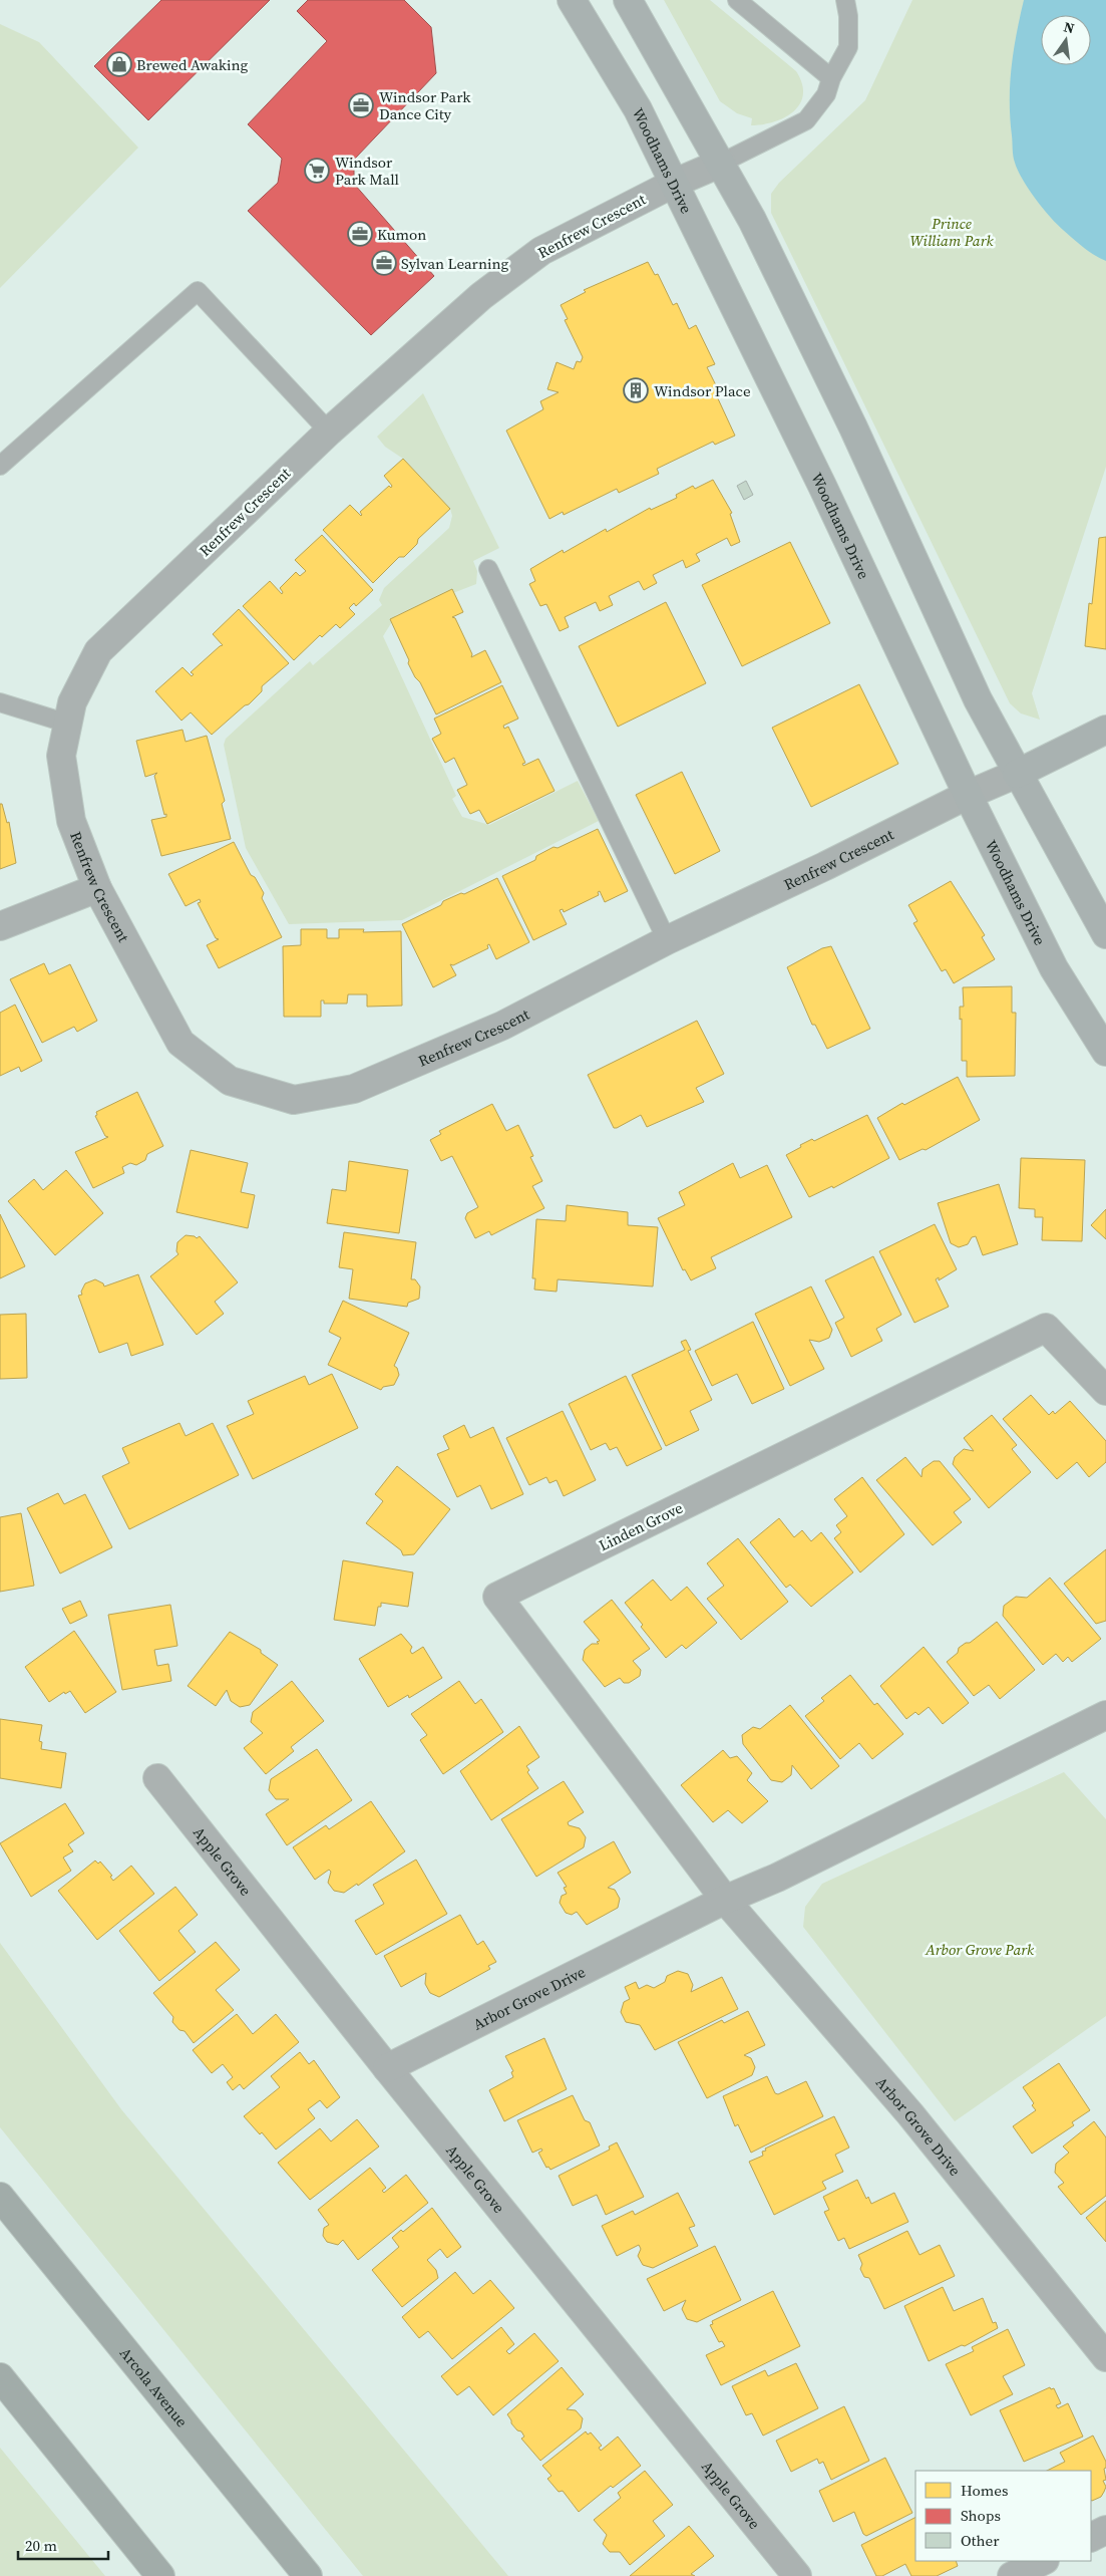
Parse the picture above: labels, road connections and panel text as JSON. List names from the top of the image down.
{
  "streets": {
    "main road": ["Arcola Avenue"],
    "street": [
      "Woodhams Drive",
      "Renfrew Crescent",
      "Linden Grove",
      "Apple Grove",
      "Arbor Grove Drive"
    ]
  },
  "crossings": [
    ["Woodhams Drive", "Renfrew Crescent"],
    ["Linden Grove", "Arbor Grove Drive"],
    ["Apple Grove", "Arbor Grove Drive"]
  ],
  "parks": ["Prince William Park", "Arbor Grove Park"],
  "places": {
    "shop": ["Brewed Awaking"],
    "office": ["Windsor Park Dance City", "Kumon", "Sylvan Learning"],
    "supermarket": ["Windsor Park Mall"],
    "building": ["Windsor Place"]
  },
  "legend": ["Homes", "Shops", "Other"],
  "scale_bar": "20 m",
  "north": "top"
}
